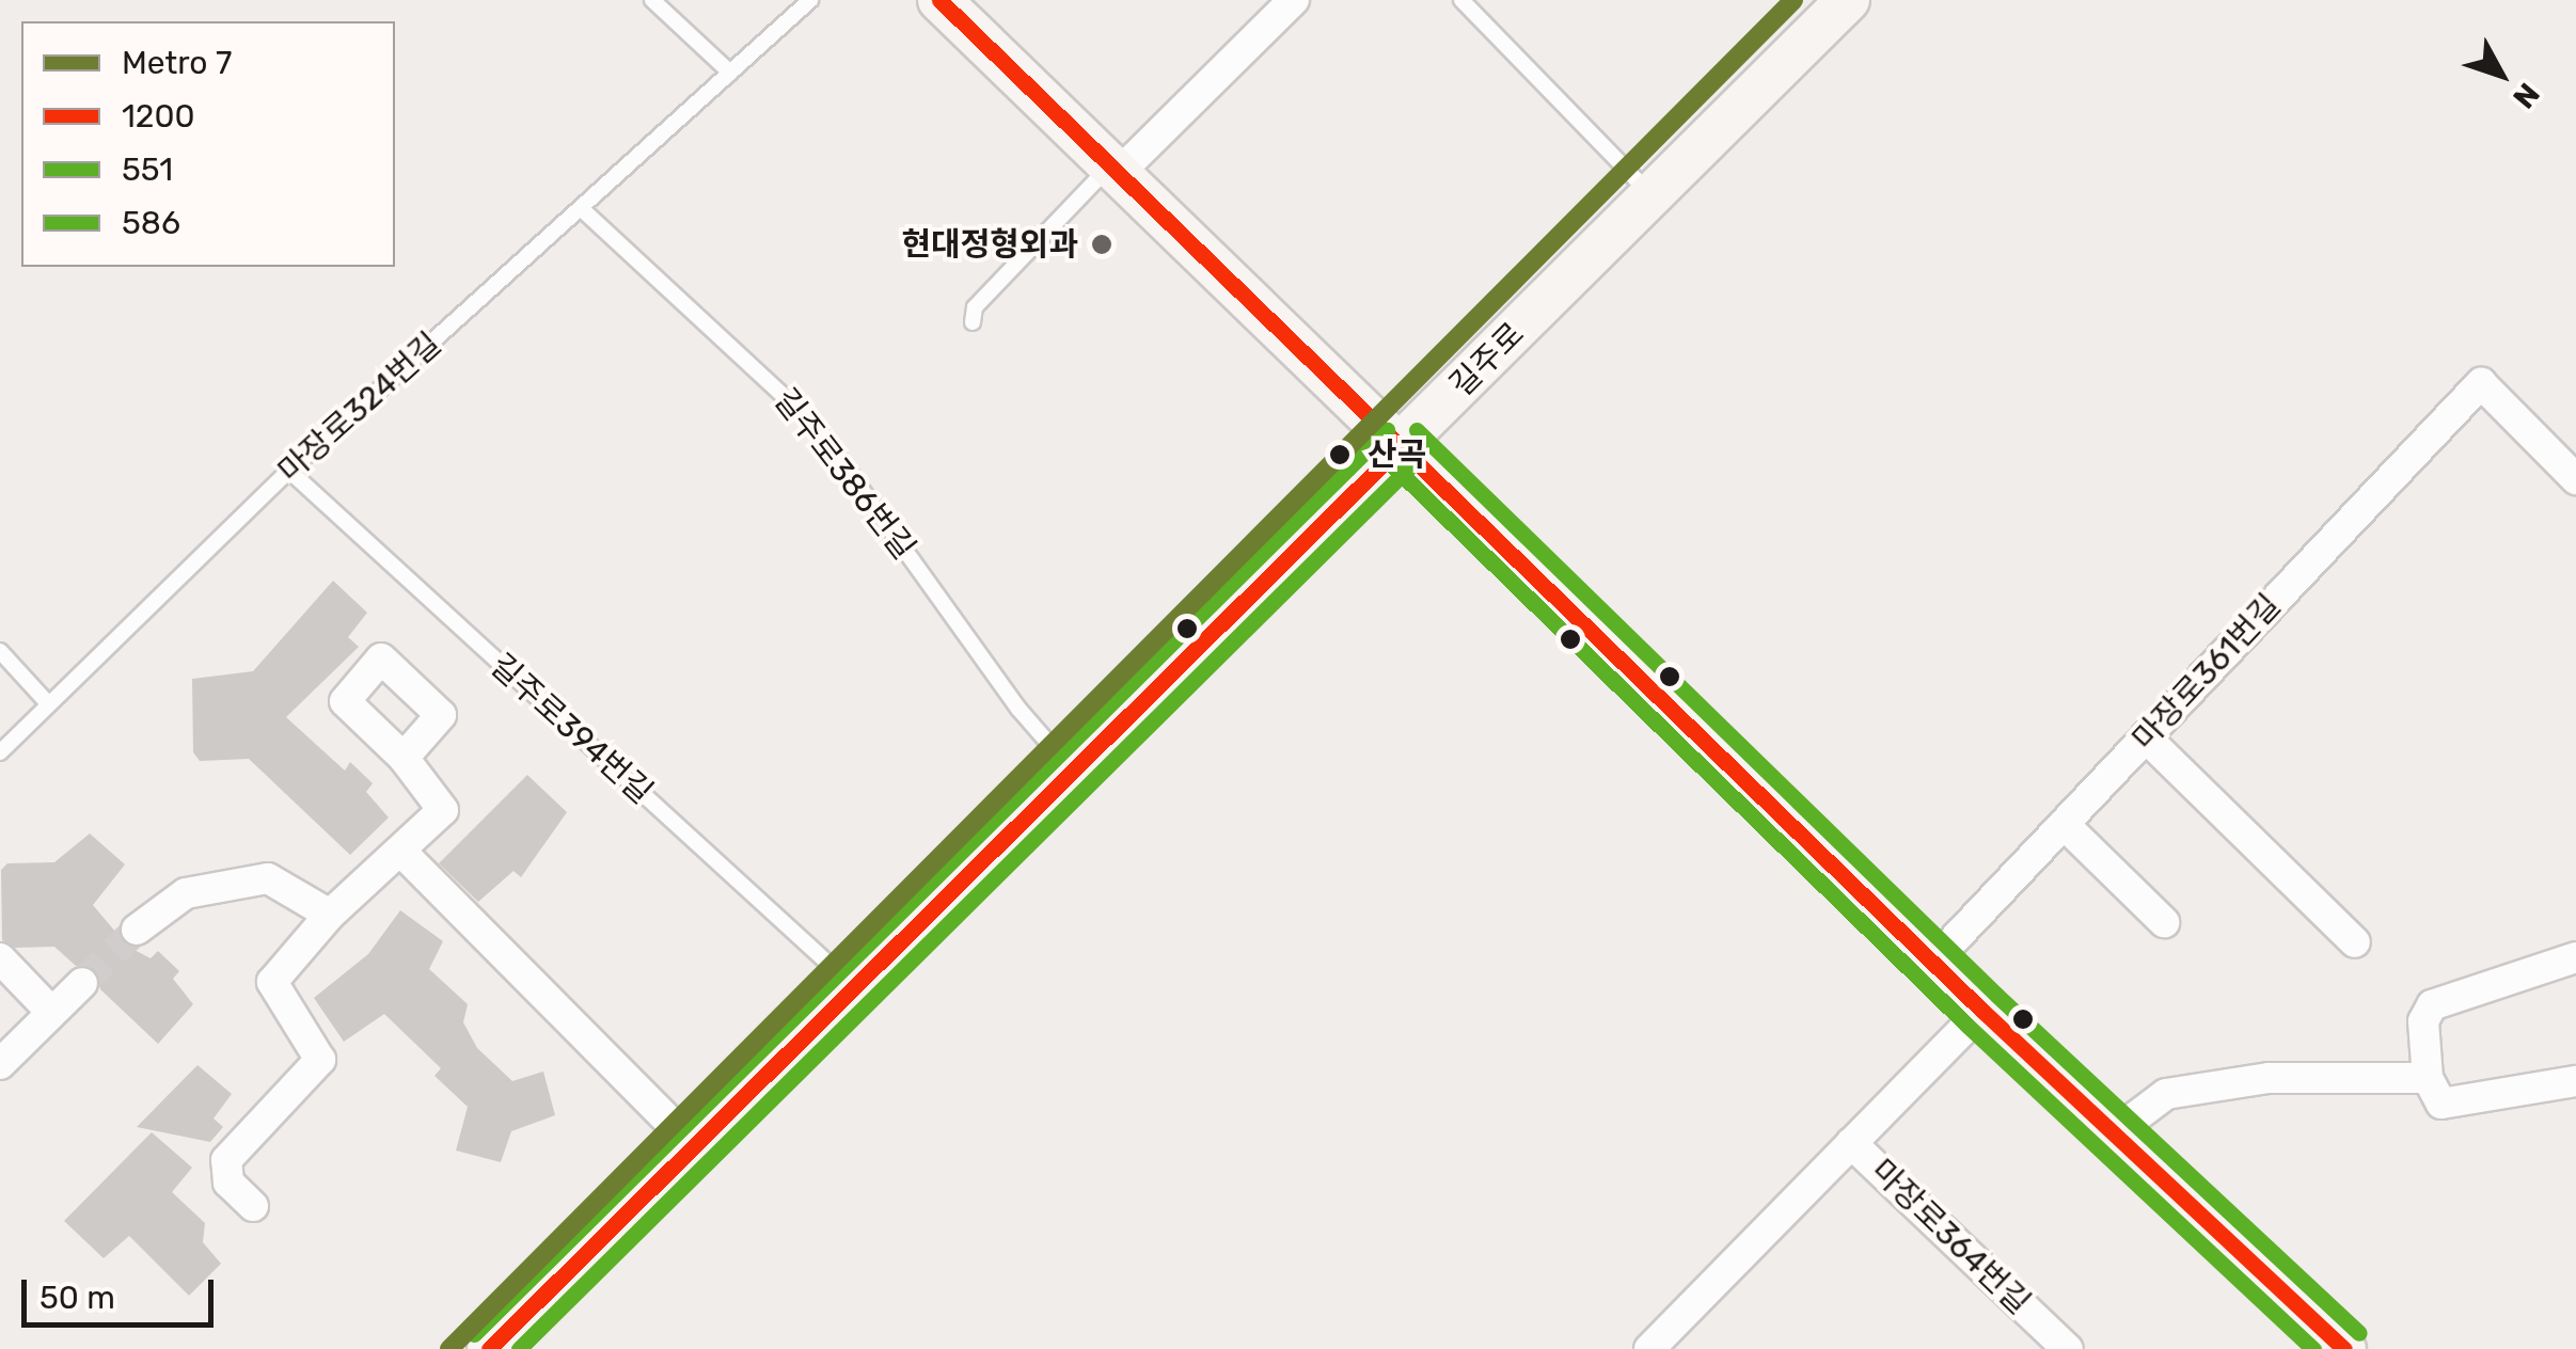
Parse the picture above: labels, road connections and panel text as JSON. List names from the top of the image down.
{
  "streets": {
    "main road": ["길주로"],
    "street": ["마장로361번길", "마장로364번길"],
    "lane": ["마장로324번길", "길주로386번길", "길주로394번길"]
  },
  "crossings": [
    ["길주로", "길주로386번길"],
    ["길주로", "길주로394번길"],
    ["마장로324번길", "길주로386번길"],
    ["마장로324번길", "길주로394번길"]
  ],
  "places": ["현대정형외과", "산곡"],
  "lines": [
    "metro line 7",
    "transit line 1200",
    "transit line 586",
    "transit line 551"
  ],
  "legend": [
    "Metro 7",
    "1200",
    "551",
    "586"
  ],
  "scale_bar": "50 m",
  "north": "bottom right"
}
